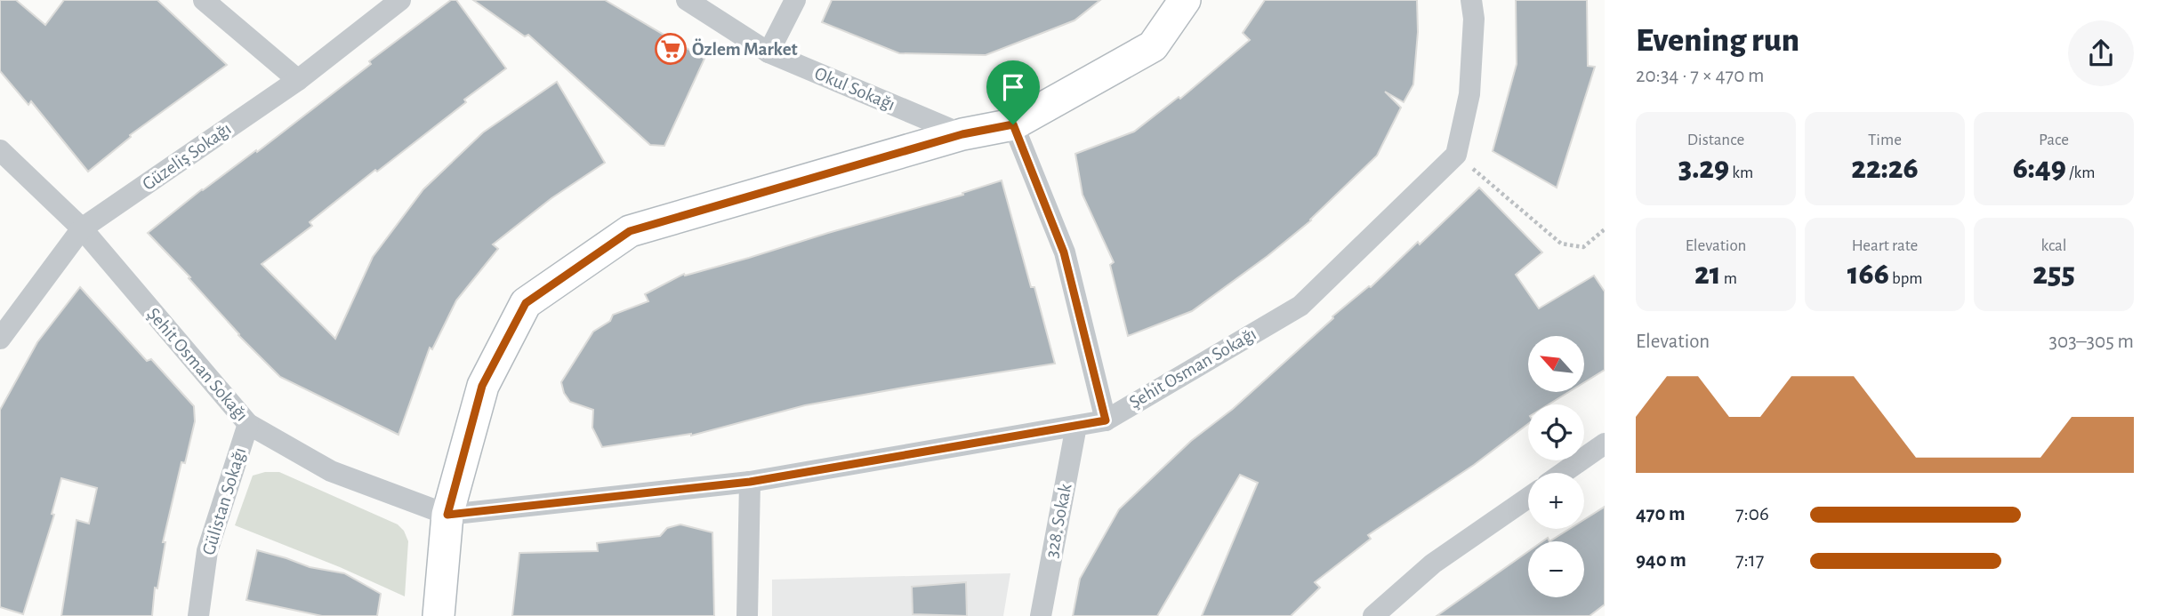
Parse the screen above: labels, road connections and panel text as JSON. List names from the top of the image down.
{
  "streets": {
    "street": [
      "Okul Sokağı",
      "Güzeliş Sokağı",
      "Şehit Osman Sokağı",
      "Gülistan Sokağı",
      "328. Sokak"
    ]
  },
  "crossings": [
    ["Güzeliş Sokağı", "Şehit Osman Sokağı"],
    ["Şehit Osman Sokağı", "Gülistan Sokağı"],
    ["Şehit Osman Sokağı", "328. Sokak"]
  ],
  "places": {
    "supermarket": ["Özlem Market"]
  },
  "north": "top left",
  "page": {
    "heading": ["Evening run", "20:34 · 7 × 470 m"],
    "stats": [
      ["Distance", "3.29 km"],
      ["Time", "22:26"],
      ["Pace", "6:49 /km"],
      ["Elevation", "21 m"],
      ["Heart rate", "166 bpm"],
      ["kcal", "255"]
    ],
    "chart": ["Elevation", "303–305 m"],
    "map_buttons": ["+", "−"],
    "list": [
      {
        "name": "470 m",
        "note": "7:06"
      },
      {
        "name": "940 m",
        "note": "7:17"
      }
    ]
  }
}
